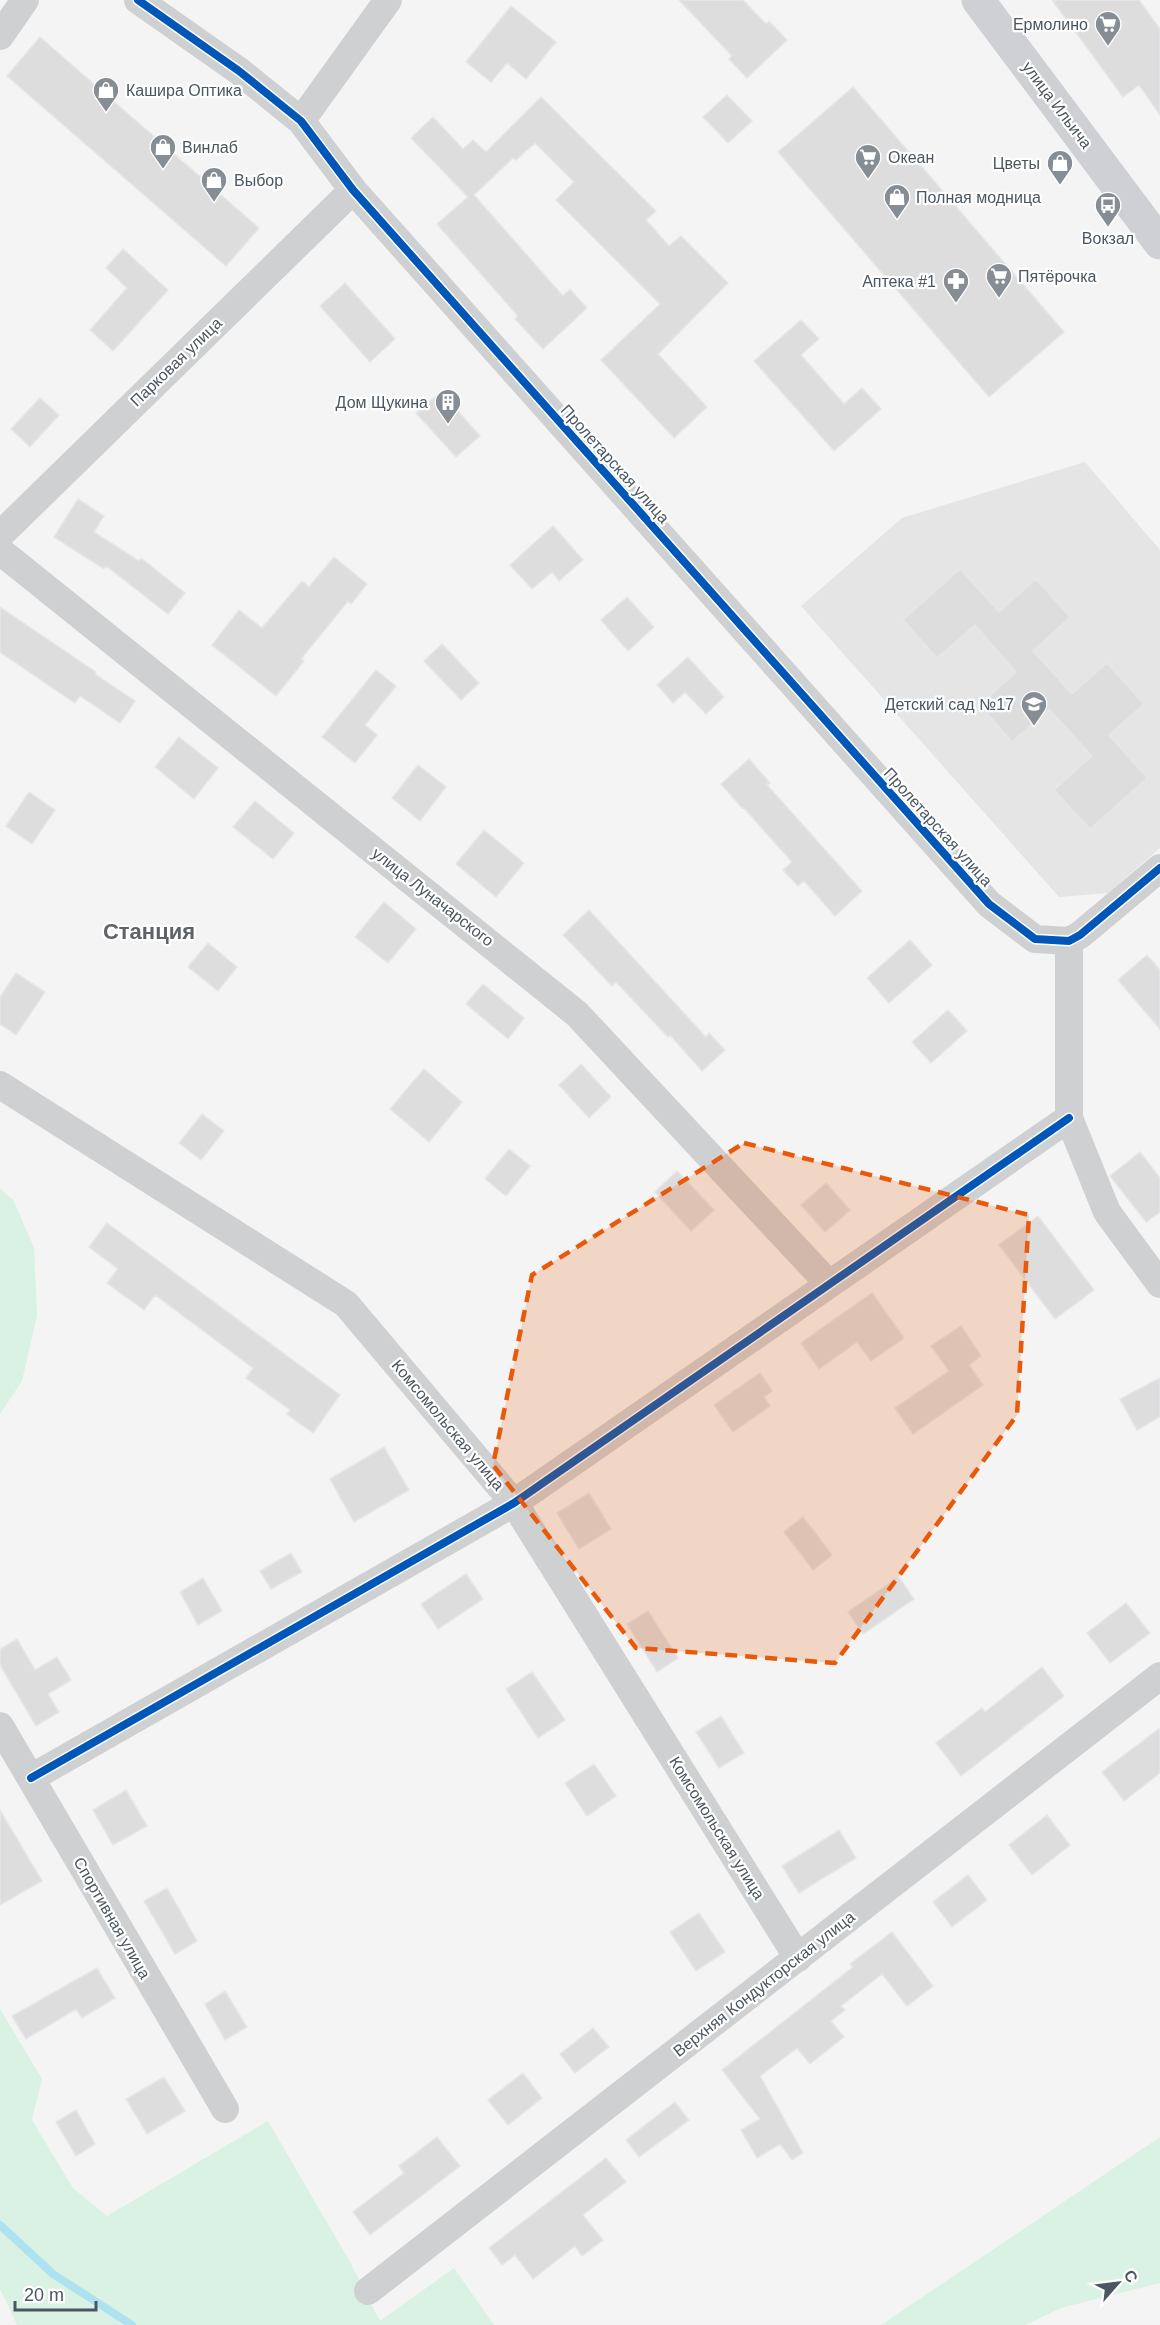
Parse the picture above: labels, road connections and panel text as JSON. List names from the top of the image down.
{
  "streets": {
    "main road": ["улица Ильича"],
    "street": [
      "Парковая улица",
      "Пролетарская улица",
      "улица Луначарского",
      "Комсомольская улица",
      "Спортивная улица",
      "Верхняя Кондукторская улица"
    ]
  },
  "crossings": [
    ["Парковая улица", "Пролетарская улица"],
    ["Комсомольская улица", "Верхняя Кондукторская улица"]
  ],
  "districts": ["Станция"],
  "places": {
    "supermarket": ["Ермолино", "Океан", "Пятёрочка"],
    "shop": [
      "Кашира Оптика",
      "Винлаб",
      "Цветы",
      "Выбор",
      "Полная модница"
    ],
    "bus stop": ["Вокзал"],
    "pharmacy": ["Аптека #1"],
    "building": ["Дом Щукина"],
    "school or university": ["Детский сад №17"]
  },
  "scale_bar": "20 m",
  "north": "top right"
}
